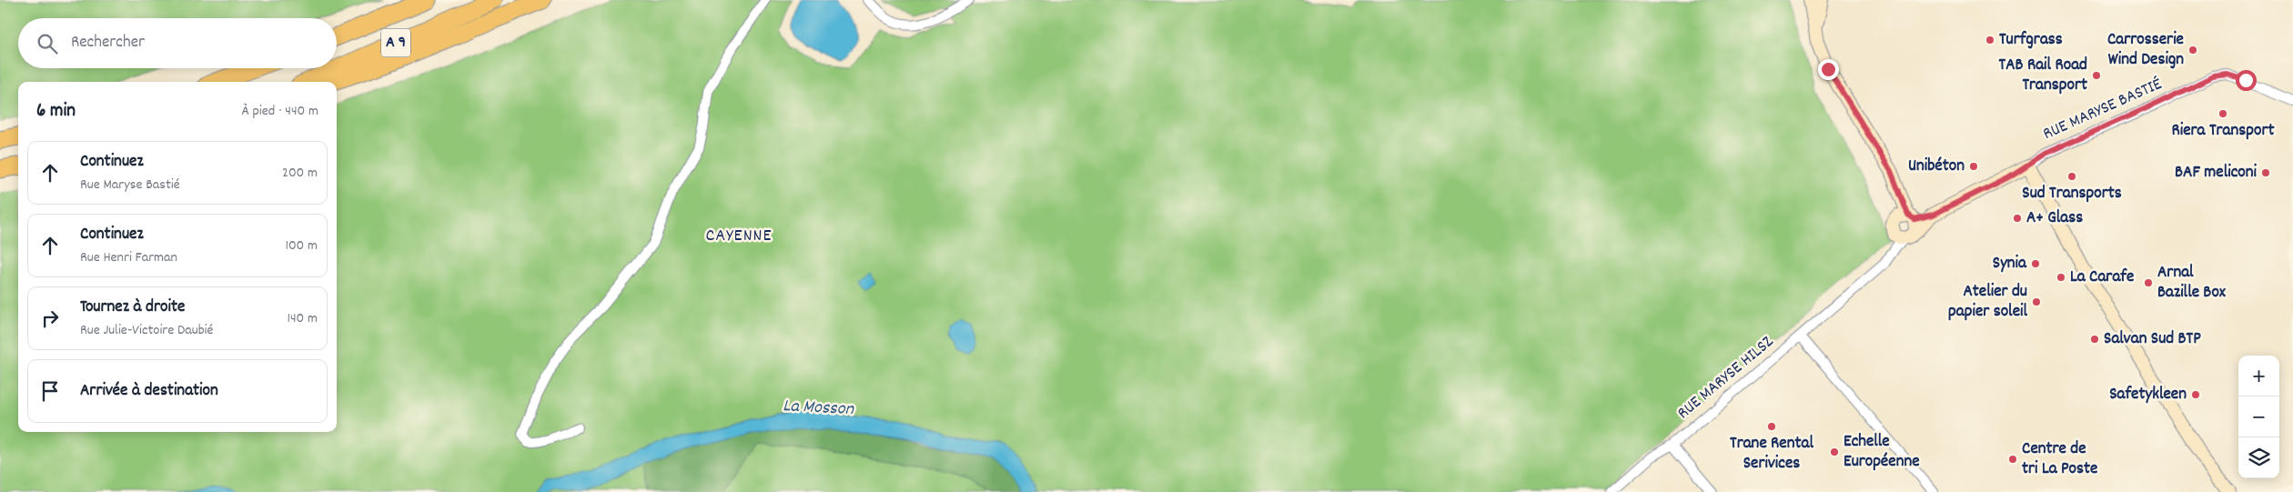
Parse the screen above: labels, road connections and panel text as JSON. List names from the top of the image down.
{
  "streets": {
    "highway": ["A 9"],
    "street": ["RUE MARYSE BASTIÉ", "RUE MARYSE HILSZ"]
  },
  "districts": ["CAYENNE"],
  "water": ["La Mosson"],
  "places": [
    "Turfgrass",
    "Carrosserie Wind Design",
    "TAB Rail Road Transport",
    "Riera Transport",
    "Unibéton",
    "BAF meliconi",
    "Sud Transports",
    "A+ Glass",
    "Synia",
    "La Carafe",
    "Arnal Bazille Box",
    "Atelier du papier soleil",
    "Salvan Sud BTP",
    "Safetykleen",
    "Trane Rental Serivices",
    "Echelle Européenne",
    "Centre de tri La Poste"
  ],
  "page": {
    "search": "Rechercher",
    "heading": ["6 min", "À pied · 440 m"],
    "list": [
      ["Continuez", "Rue Maryse Bastié", "200 m"],
      ["Continuez", "Rue Henri Farman", "100 m"],
      ["Tournez à droite", "Rue Julie-Victoire Daubié", "140 m"],
      "Arrivée à destination"
    ],
    "map_buttons": ["+", "−"]
  }
}
